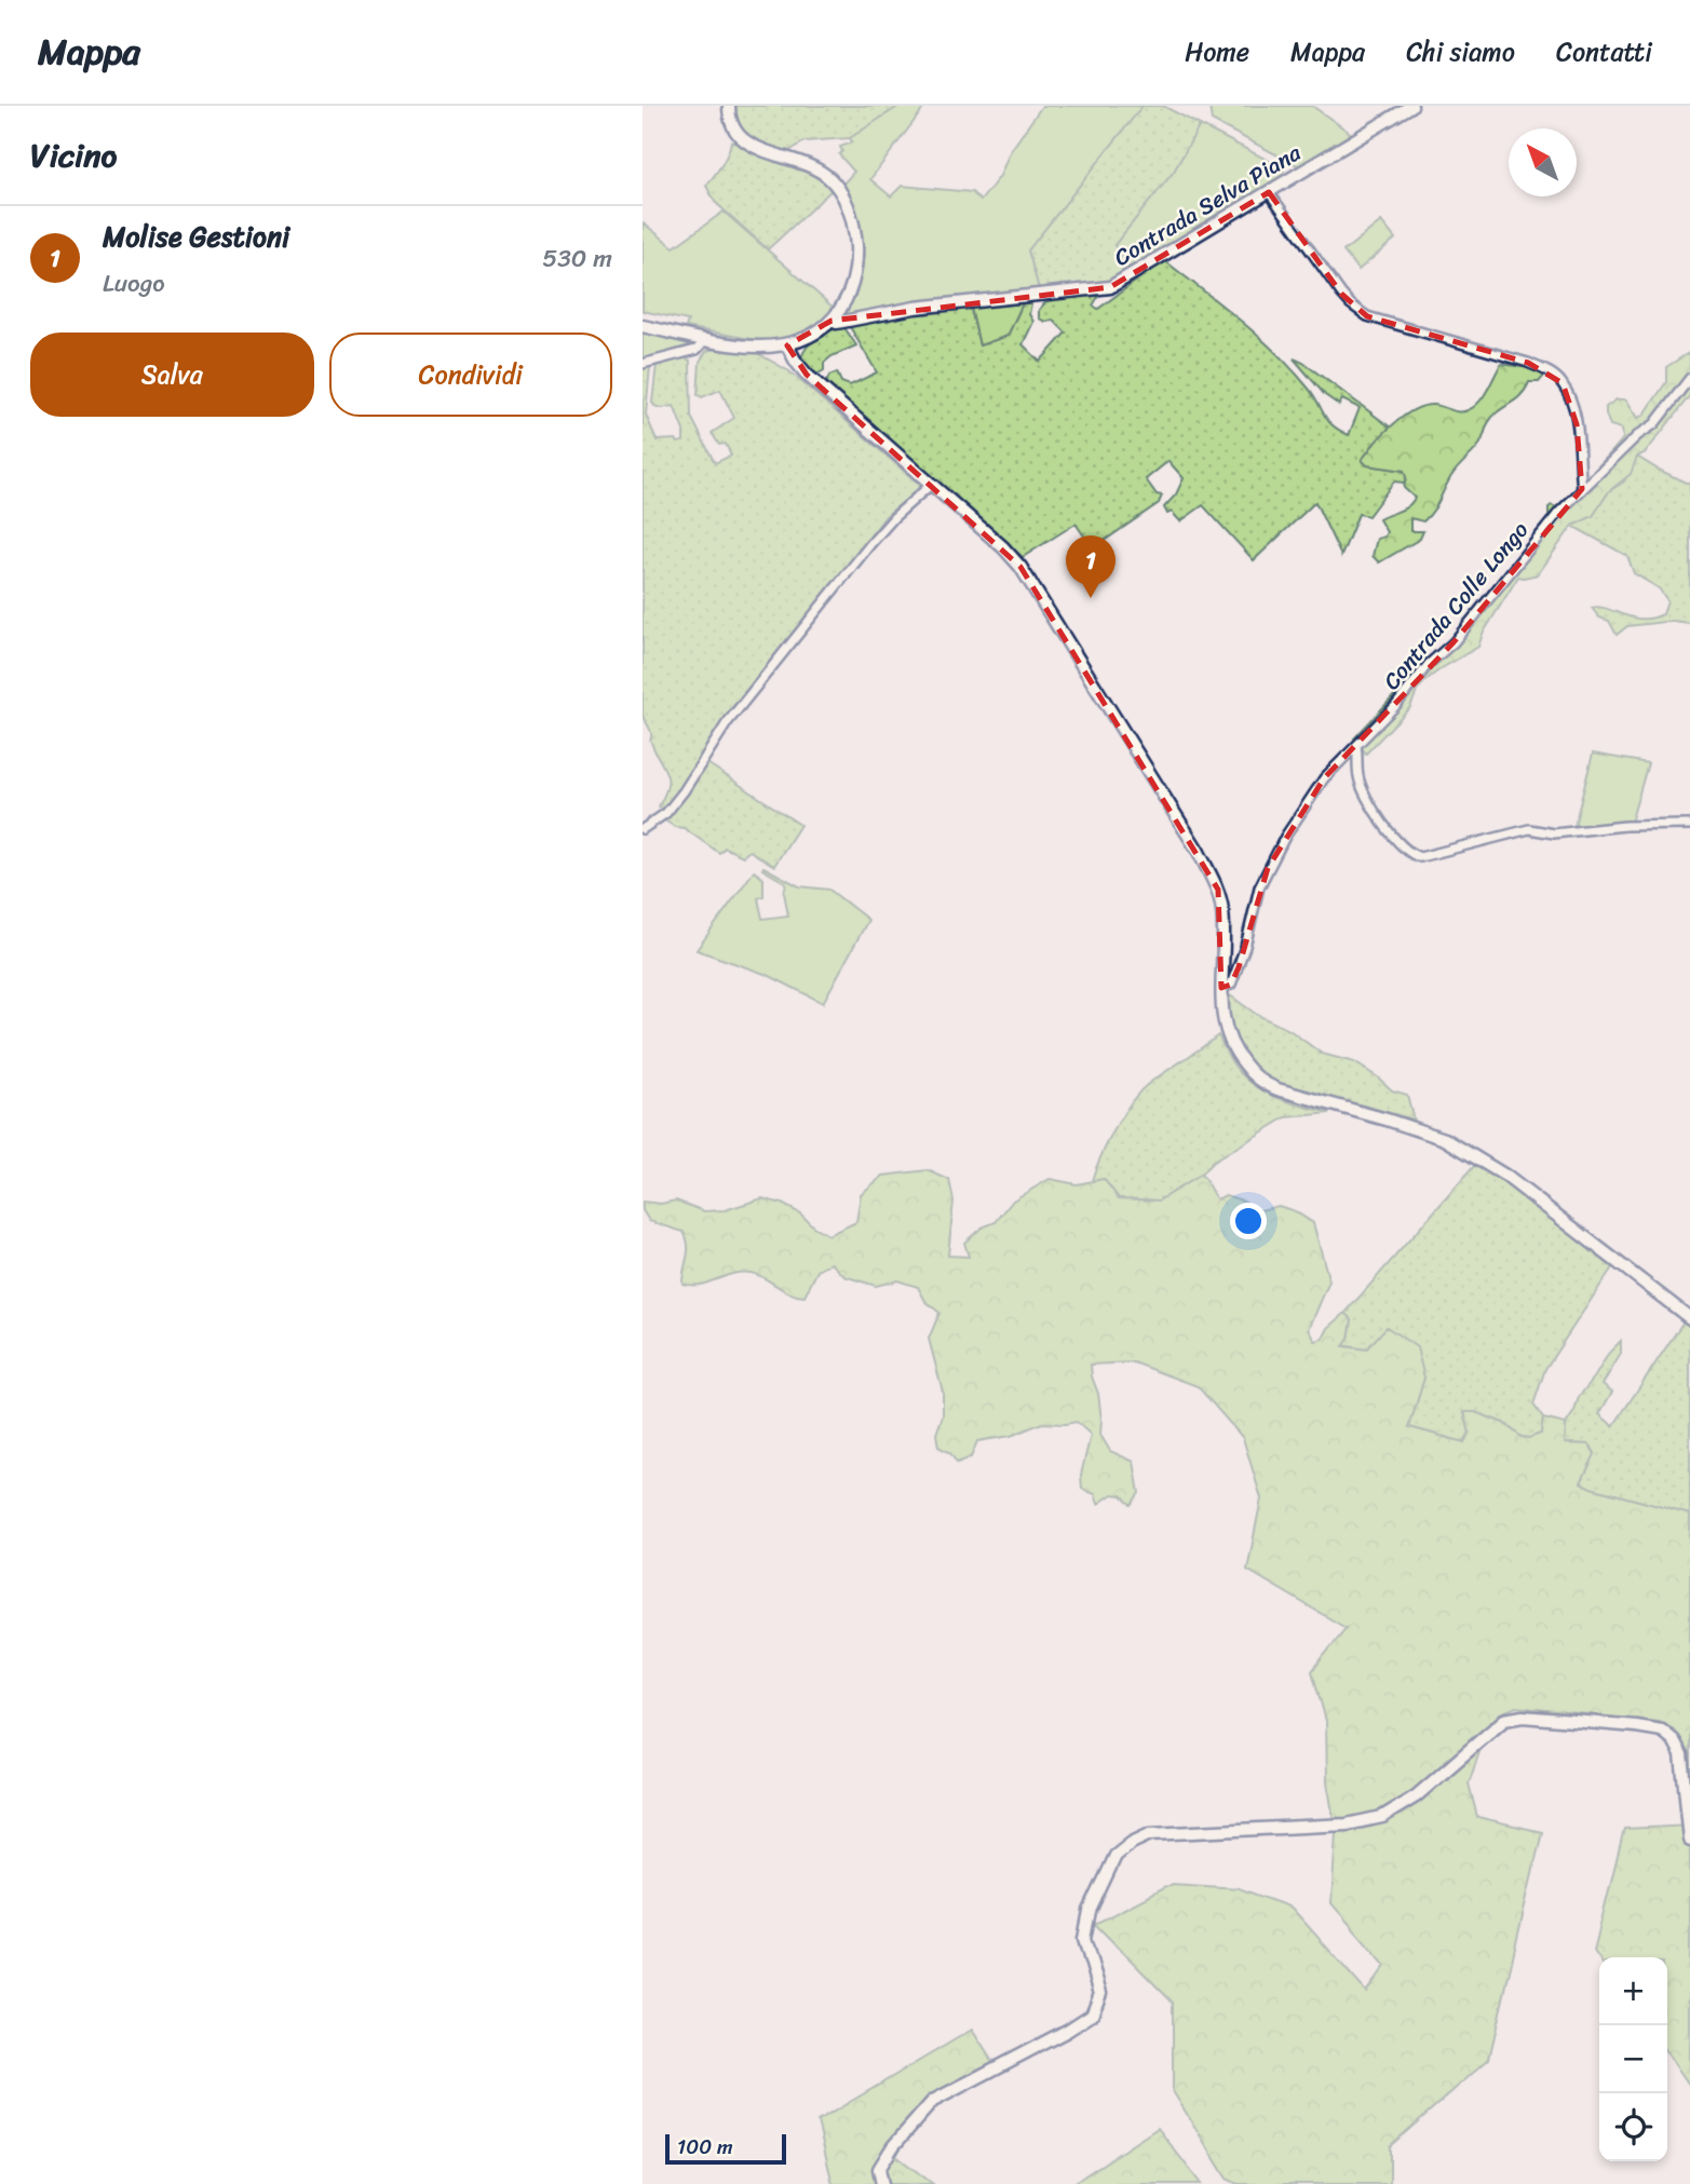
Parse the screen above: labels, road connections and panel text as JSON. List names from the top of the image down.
{
  "streets": {
    "main road": ["Contrada Selva Piana"],
    "street": ["Contrada Colle Longo"]
  },
  "scale_bar": "100 m",
  "north": "top left",
  "page": {
    "header": "Mappa",
    "nav": [
      "Home",
      "Mappa",
      "Chi siamo",
      "Contatti"
    ],
    "heading": "Vicino",
    "list": [
      {
        "mark": "1",
        "name": "Molise Gestioni",
        "note": "Luogo",
        "value": "530 m"
      }
    ],
    "buttons": ["Salva", "Condividi"],
    "pins": "1",
    "map_buttons": ["+", "−"],
    "scale": "100 m"
  }
}
